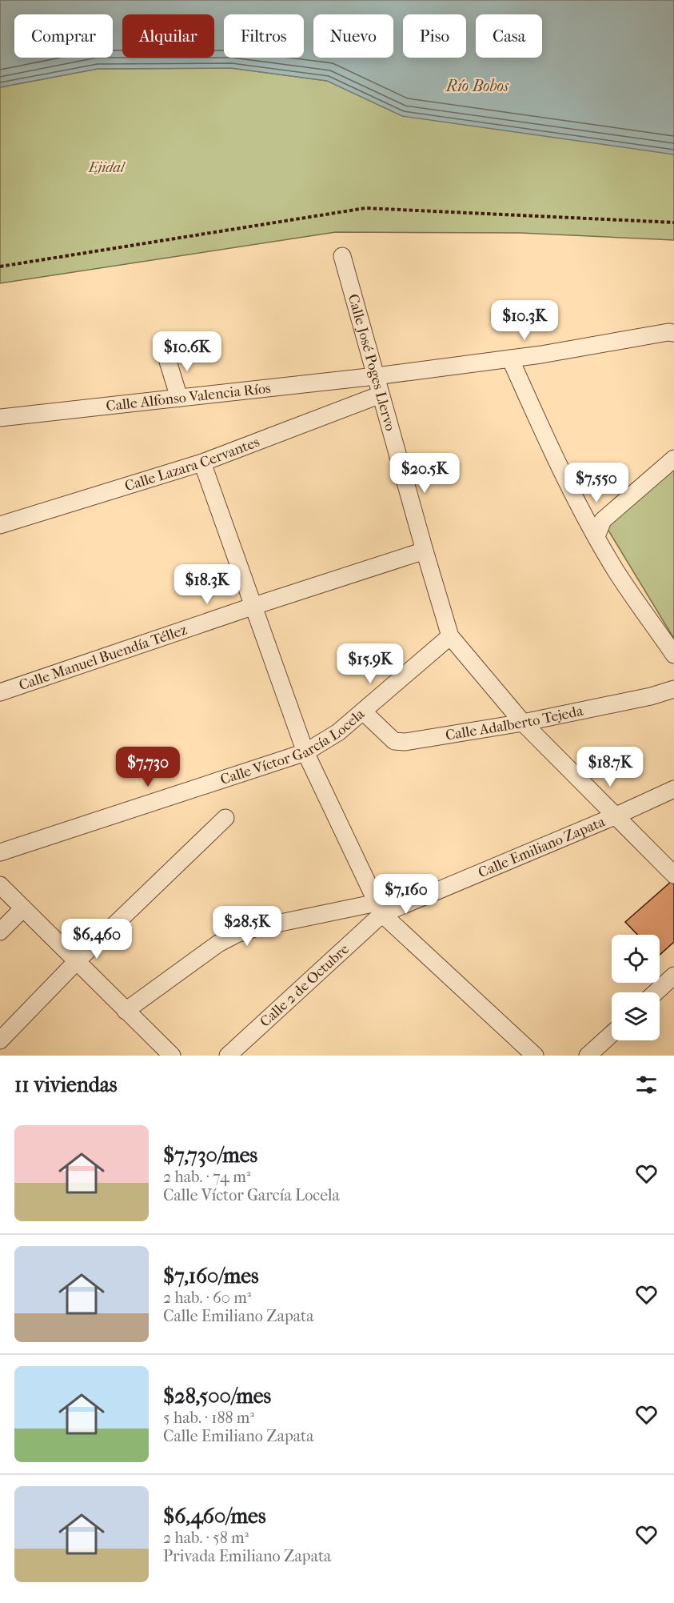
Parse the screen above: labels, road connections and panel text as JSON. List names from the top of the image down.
{
  "streets": {
    "street": [
      "Calle José Poges Llervo",
      "Calle Alfonso Valencia Ríos",
      "Calle Lazara Cervantes",
      "Calle Manuel Buendía Téllez",
      "Calle Adalberto Tejeda",
      "Calle Víctor García Locela",
      "Calle Emiliano Zapata",
      "Calle 2 de Octubre"
    ]
  },
  "crossings": [
    ["Calle José Poges Llervo", "Calle Alfonso Valencia Ríos"],
    ["Calle José Poges Llervo", "Calle Lazara Cervantes"],
    ["Calle José Poges Llervo", "Calle Manuel Buendía Téllez"],
    ["Calle José Poges Llervo", "Calle Adalberto Tejeda"],
    ["Calle José Poges Llervo", "Calle Víctor García Locela"],
    ["Calle José Poges Llervo", "Calle Emiliano Zapata"],
    ["Calle Adalberto Tejeda", "Calle Víctor García Locela"],
    ["Calle Emiliano Zapata", "Calle 2 de Octubre"]
  ],
  "water": ["Río Bobos"],
  "parks": ["Ejidal"],
  "page": {
    "chip": [
      "Comprar",
      "Alquilar",
      "Filtros",
      "Nuevo",
      "Piso",
      "Casa"
    ],
    "price": [
      "$10.3K",
      "$10.6K",
      "$20.5K",
      "$7,550",
      "$18.3K",
      "$15.9K",
      "$7,730",
      "$18.7K",
      "$7,160",
      "$28.5K",
      "$6,460"
    ],
    "heading": "11 viviendas",
    "list": [
      {
        "name": "$7,730/mes",
        "note": "2 hab. · 74 m² · Calle Víctor García Locela"
      },
      {
        "name": "$7,160/mes",
        "note": "2 hab. · 60 m² · Calle Emiliano Zapata"
      },
      {
        "name": "$28,500/mes",
        "note": "5 hab. · 188 m² · Calle Emiliano Zapata"
      },
      {
        "name": "$6,460/mes",
        "note": "2 hab. · 58 m² · Privada Emiliano Zapata"
      }
    ]
  }
}
